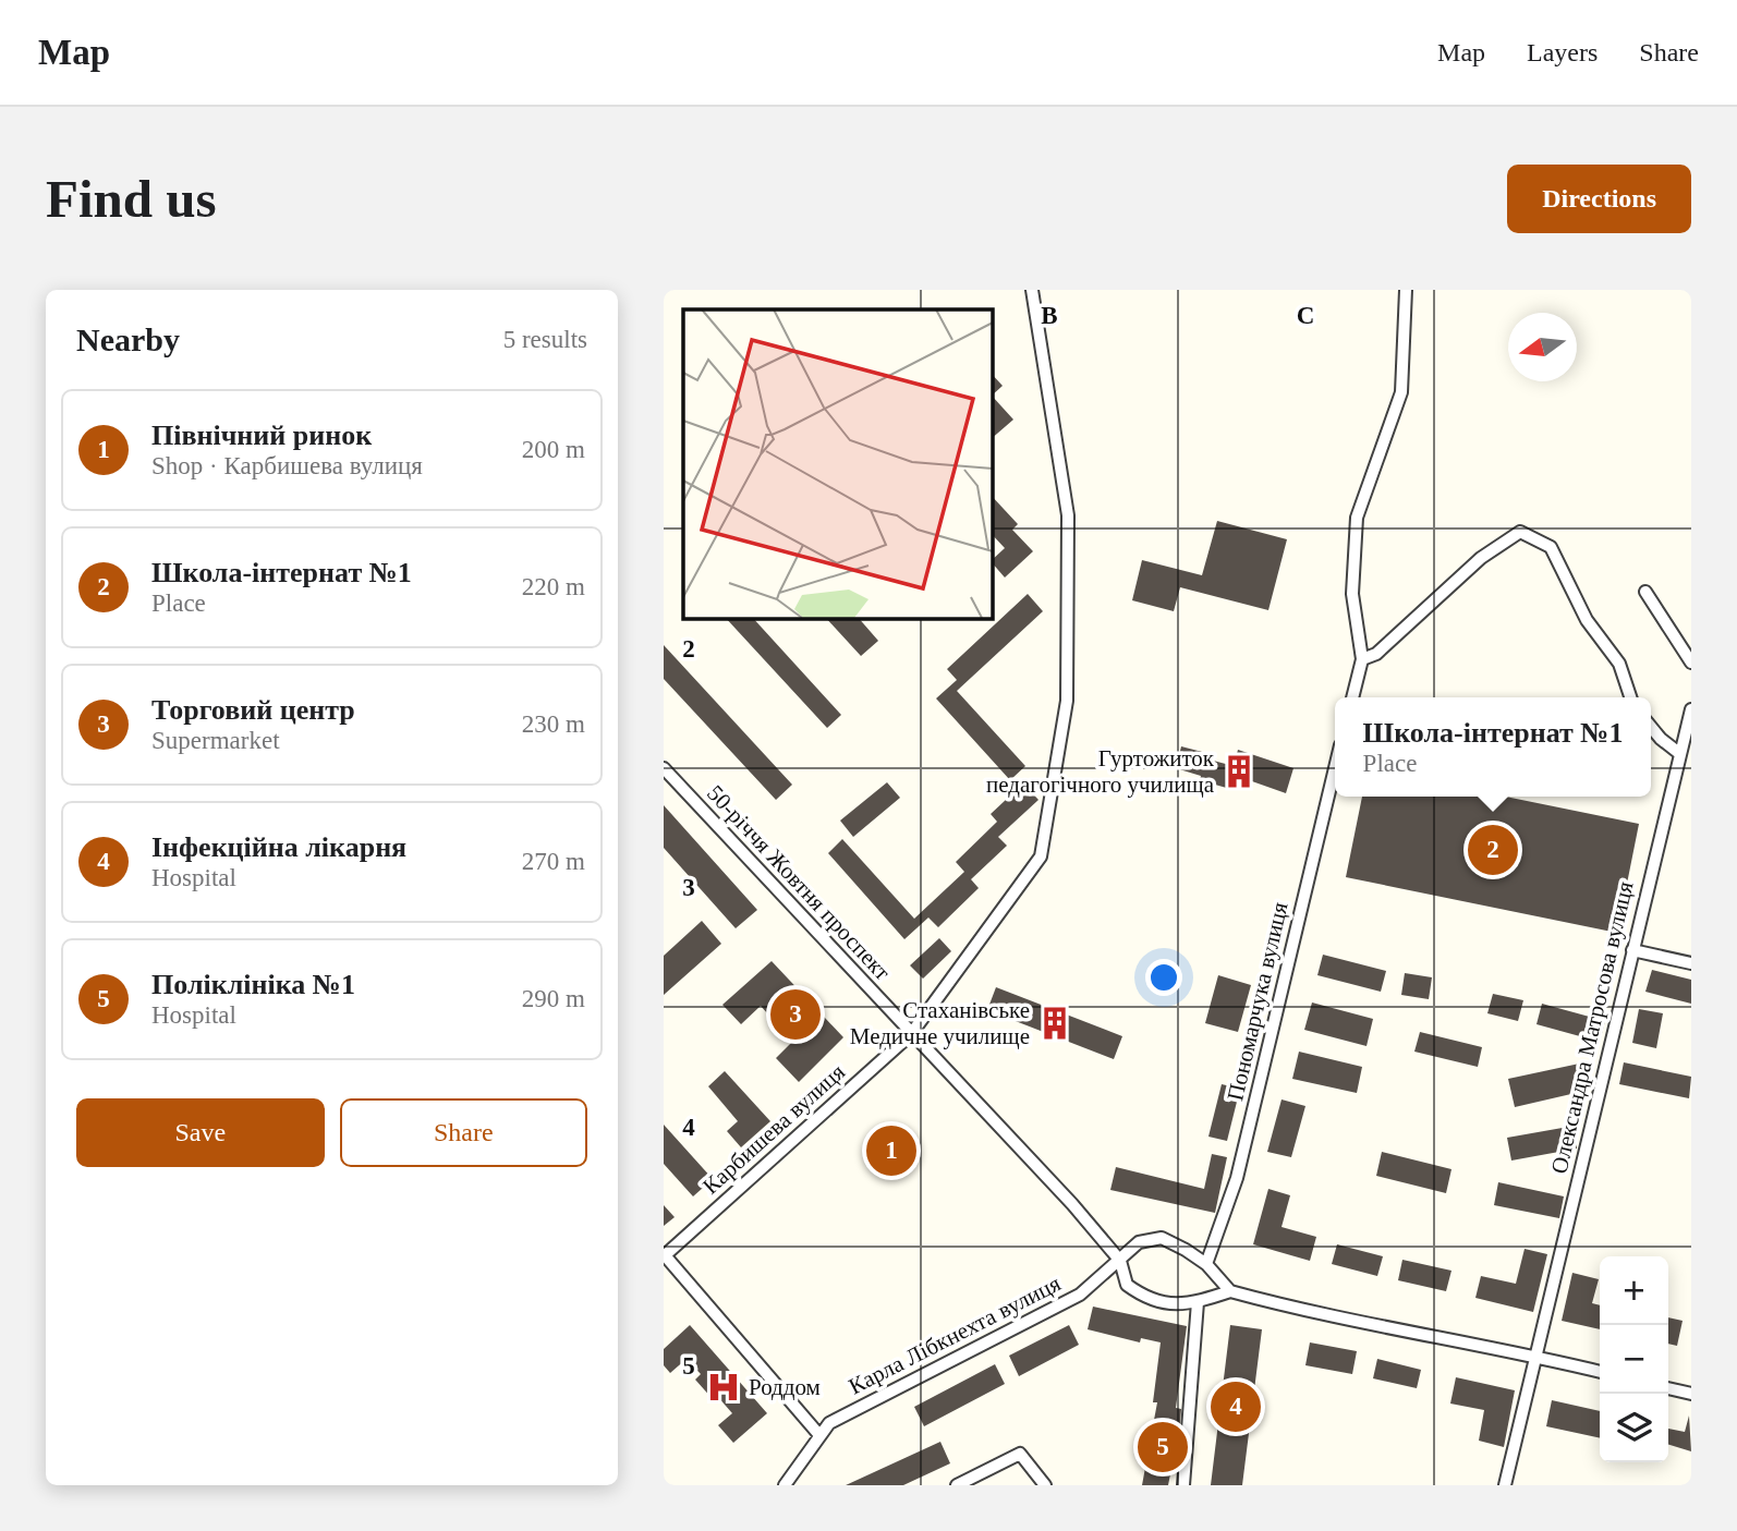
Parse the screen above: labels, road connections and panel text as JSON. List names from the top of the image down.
{
  "streets": {
    "street": [
      "50-річчя Жовтня проспект",
      "Пономарчука вулиця",
      "Олександра Матросова вулиця",
      "Карбишева вулиця",
      "Карла Лібкнехта вулиця"
    ]
  },
  "crossings": [
    ["50-річчя Жовтня проспект", "Карбишева вулиця"],
    ["50-річчя Жовтня проспект", "Карла Лібкнехта вулиця"],
    ["Пономарчука вулиця", "Карла Лібкнехта вулиця"]
  ],
  "places": {
    "building": ["Гуртожиток педагогічного училища", "Стаханівське Медичне училище"],
    "hospital": ["Роддом"]
  },
  "north": "left",
  "page": {
    "header": "Map",
    "nav": ["Map", "Layers", "Share"],
    "buttons": [
      "Directions",
      ["Save", "Share"]
    ],
    "title": "Find us",
    "heading": ["Nearby", "5 results"],
    "list": [
      {
        "mark": "1",
        "name": "Північний ринок",
        "note": "Shop · Карбишева вулиця",
        "value": "200 m"
      },
      {
        "mark": "2",
        "name": "Школа-інтернат №1",
        "note": "Place",
        "value": "220 m"
      },
      {
        "mark": "3",
        "name": "Торговий центр",
        "note": "Supermarket",
        "value": "230 m"
      },
      {
        "mark": "4",
        "name": "Інфекційна лікарня",
        "note": "Hospital",
        "value": "270 m"
      },
      {
        "mark": "5",
        "name": "Поліклініка №1",
        "note": "Hospital",
        "value": "290 m"
      }
    ],
    "popup": ["Школа-інтернат №1", "Place"],
    "pins": [
      "2",
      "3",
      "1",
      "4",
      "5"
    ],
    "map_buttons": ["+", "−"]
  },
  "grid": {
    "columns": ["B", "C"],
    "rows": [
      "2",
      "3",
      "4",
      "5"
    ]
  }
}
